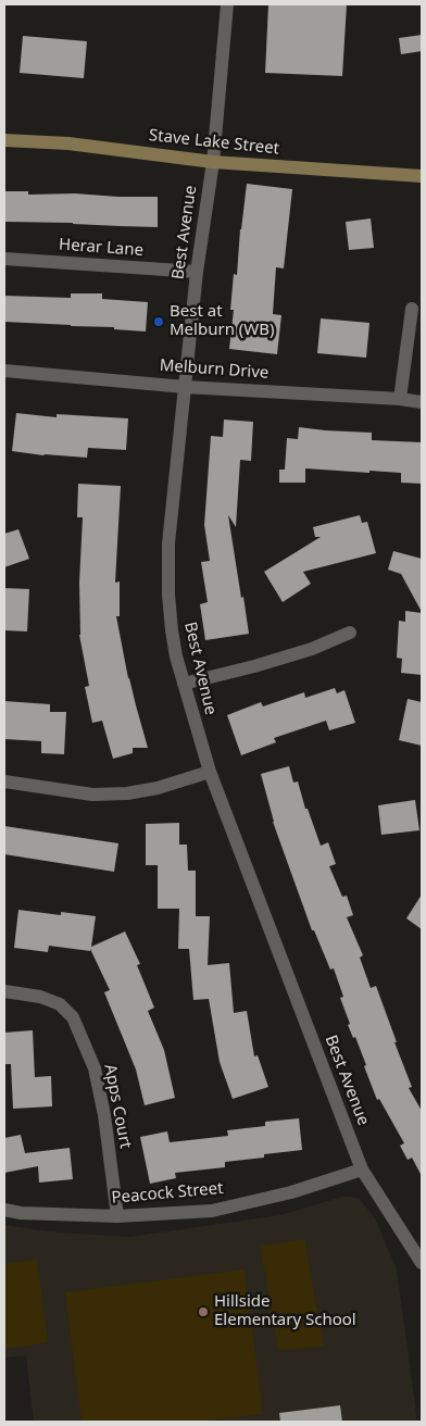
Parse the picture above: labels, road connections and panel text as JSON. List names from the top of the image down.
{
  "streets": {
    "main road": ["Stave Lake Street"],
    "street": [
      "Best Avenue",
      "Herar Lane",
      "Melburn Drive",
      "Apps Court",
      "Peacock Street"
    ]
  },
  "crossings": [
    ["Stave Lake Street", "Best Avenue"],
    ["Best Avenue", "Herar Lane"],
    ["Best Avenue", "Melburn Drive"],
    ["Best Avenue", "Peacock Street"],
    ["Apps Court", "Peacock Street"]
  ],
  "places": ["Best at Melburn (WB)", "Hillside Elementary School"]
}
